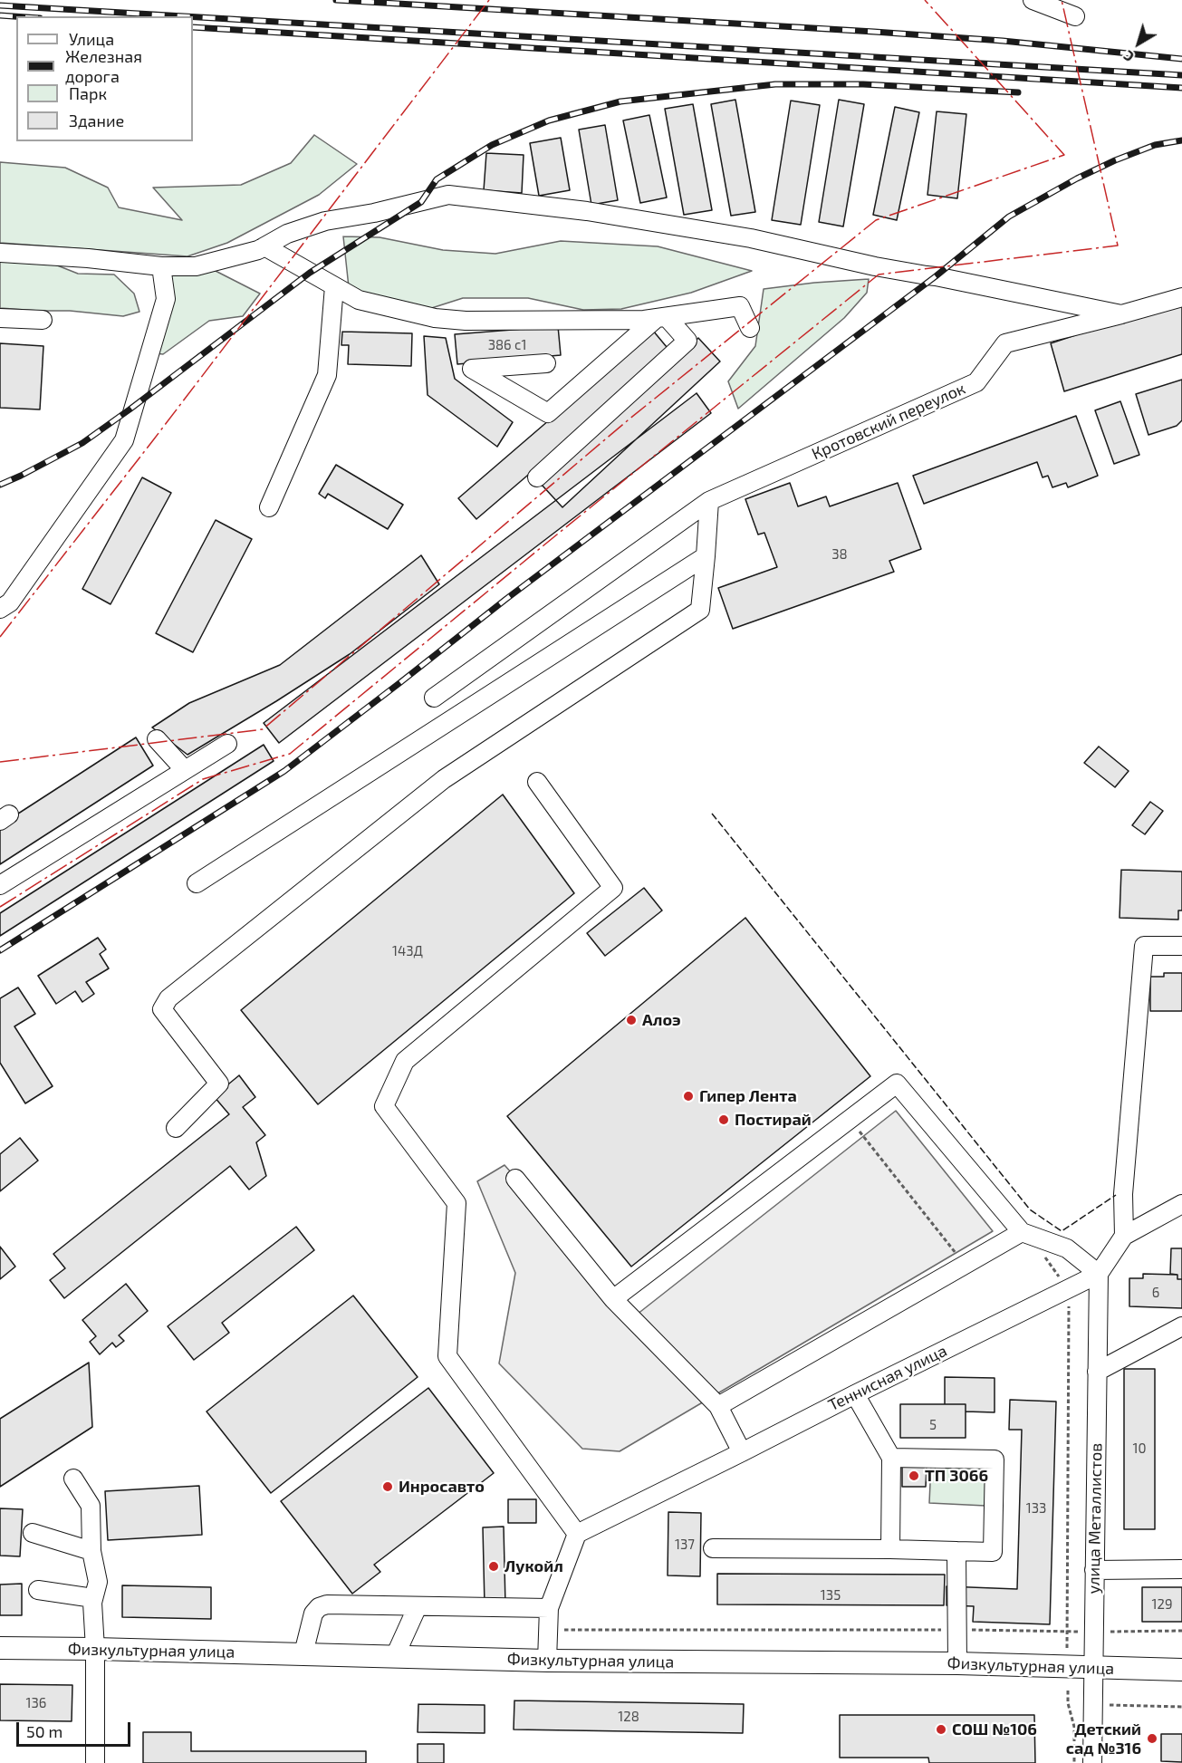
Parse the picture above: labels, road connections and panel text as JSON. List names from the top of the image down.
{
  "streets": {
    "main road": ["Физкультурная улица"],
    "street": ["Кротовский переулок", "Теннисная улица", "улица Металлистов"]
  },
  "crossings": [
    ["Теннисная улица", "улица Металлистов"],
    ["улица Металлистов", "Физкультурная улица"]
  ],
  "places": [
    "Алоэ",
    "Гипер Лента",
    "Постирай",
    "ТП 3066",
    "Инросавто",
    "Лукойл",
    "СОШ №106",
    "Детский сад №316"
  ],
  "house_numbers": [
    "386 с1",
    "38",
    "143Д",
    "6",
    "5",
    "10",
    "133",
    "137",
    "135",
    "129",
    "136",
    "128"
  ],
  "legend": [
    "Улица",
    "Железная дорога",
    "Парк",
    "Здание"
  ],
  "scale_bar": "50 m",
  "north": "bottom left"
}
